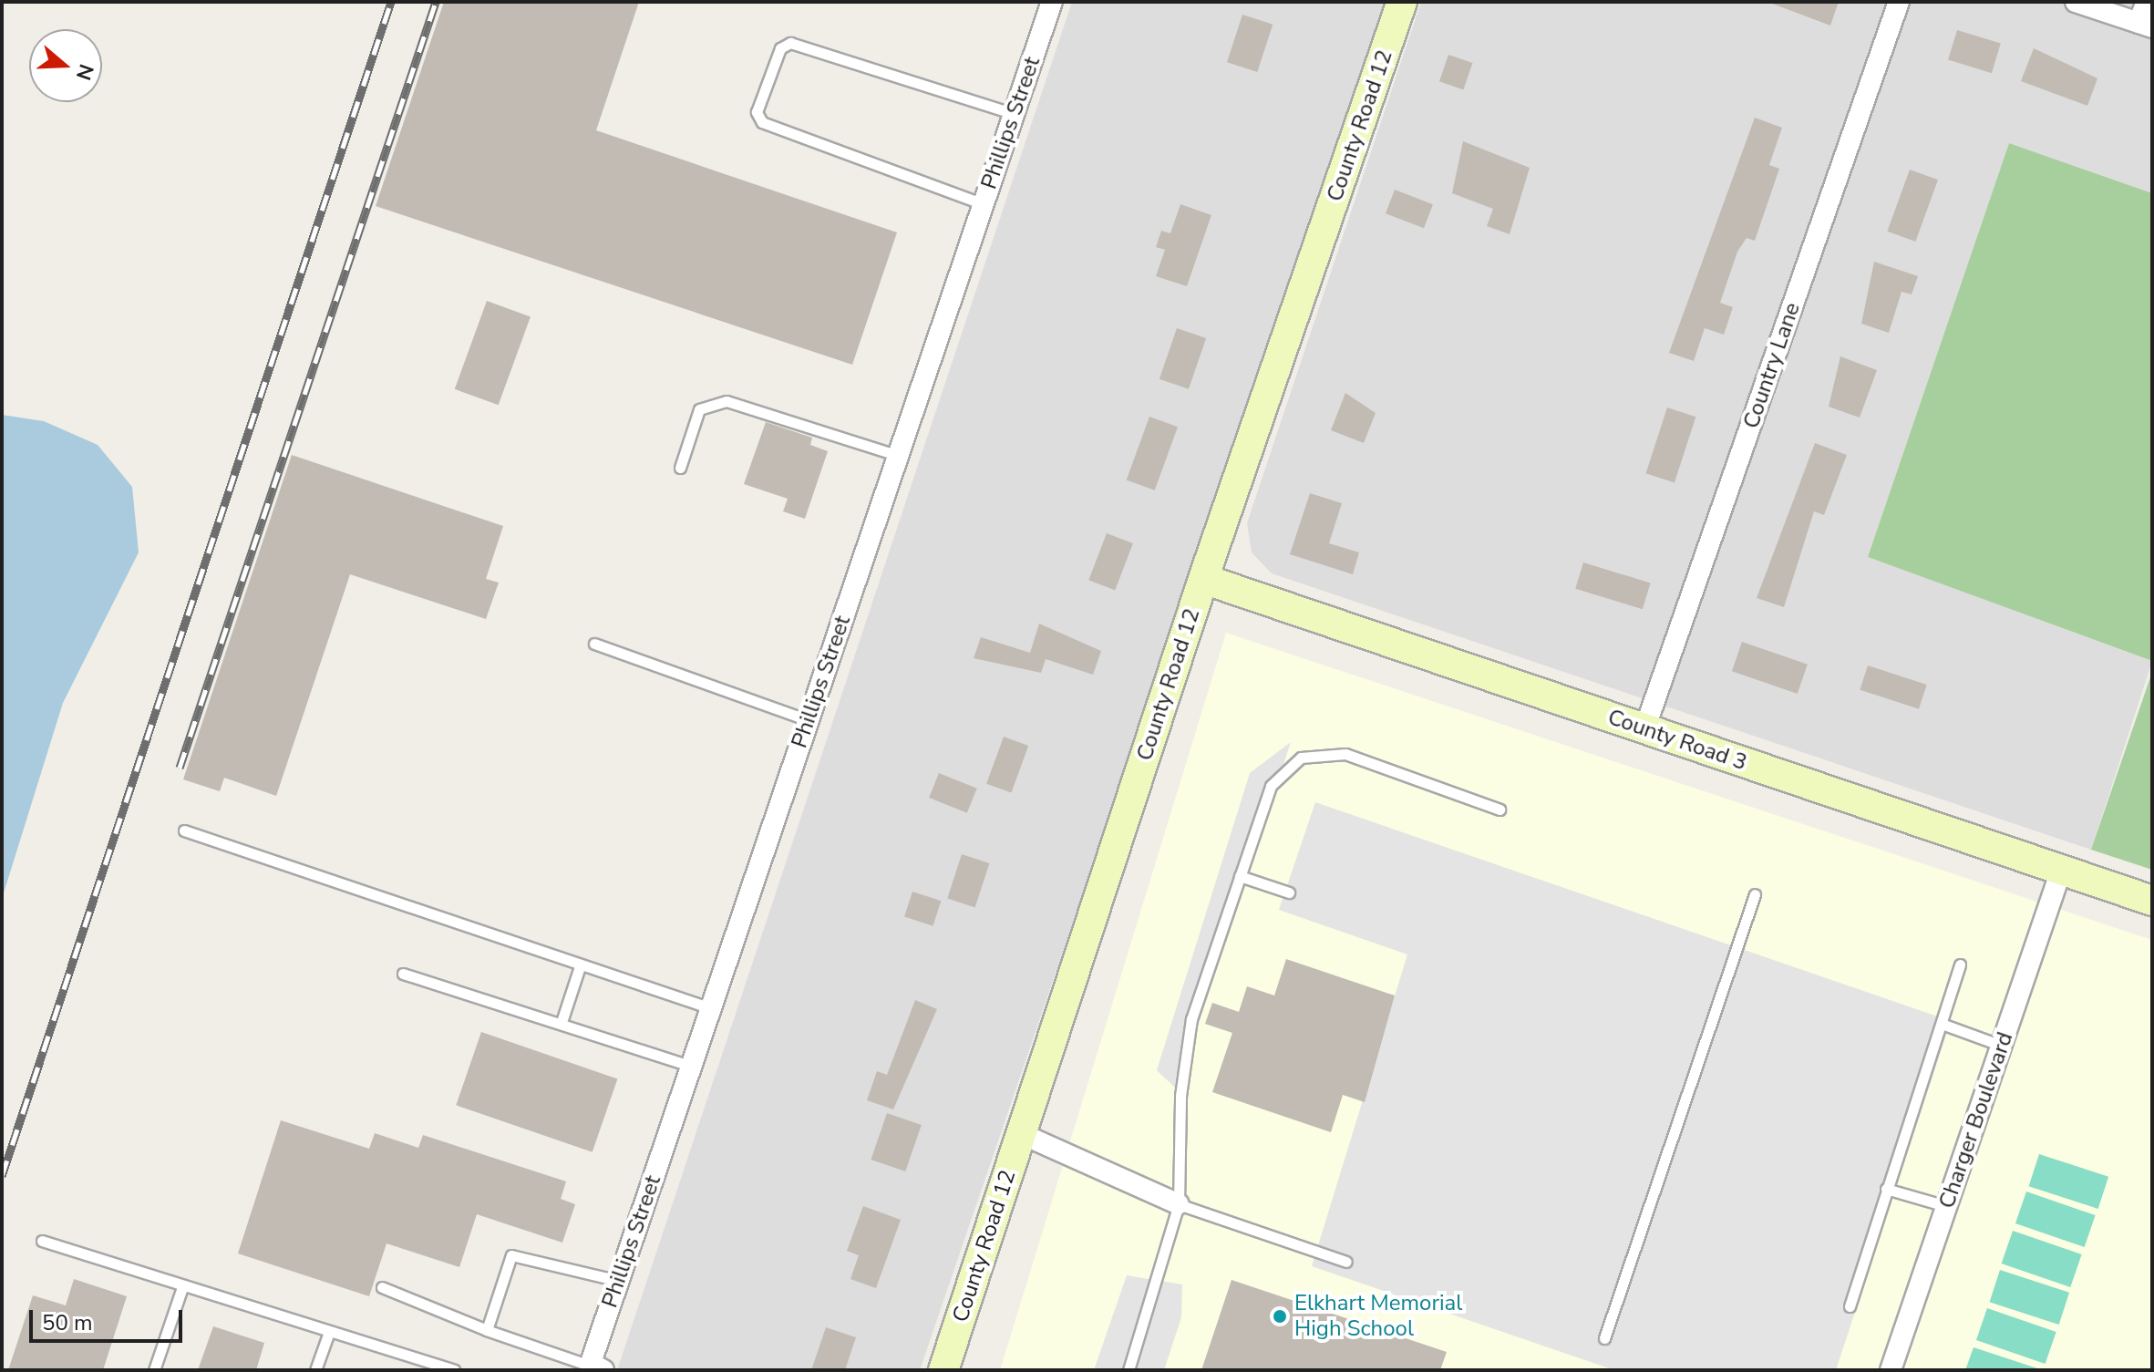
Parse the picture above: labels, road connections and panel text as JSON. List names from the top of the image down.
{
  "streets": {
    "main road": ["County Road 12", "County Road 3"],
    "street": ["Phillips Street", "Country Lane", "Charger Boulevard"]
  },
  "crossings": [
    ["County Road 12", "County Road 3"],
    ["Country Lane", "County Road 3"],
    ["County Road 3", "Charger Boulevard"]
  ],
  "places": ["Elkhart Memorial High School"],
  "scale_bar": "50 m",
  "north": "right"
}
